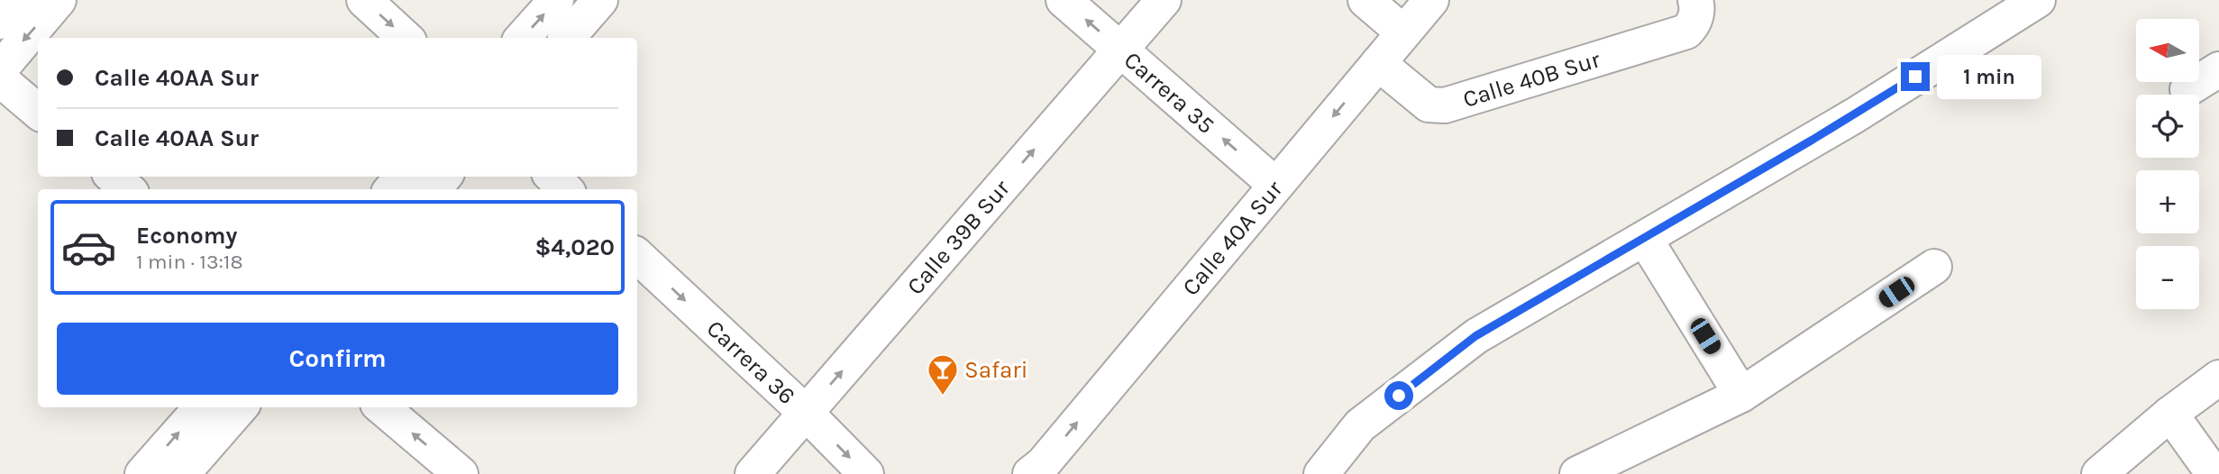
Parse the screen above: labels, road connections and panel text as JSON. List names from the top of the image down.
{
  "streets": {
    "street": [
      "Calle 40B Sur",
      "Carrera 35",
      "Calle 39B Sur",
      "Calle 40A Sur",
      "Carrera 36"
    ]
  },
  "crossings": [
    ["Calle 40B Sur", "Calle 40A Sur"],
    ["Carrera 35", "Calle 39B Sur"],
    ["Carrera 35", "Calle 40A Sur"],
    ["Calle 39B Sur", "Carrera 36"]
  ],
  "one_way": ["Carrera 35", "Calle 39B Sur", "Carrera 36"],
  "places": {
    "bar": ["Safari"]
  },
  "north": "left",
  "page": {
    "map_buttons": ["+", "−"],
    "banner": ["Calle 40AA Sur", "Calle 40AA Sur"],
    "bubble": "1 min",
    "list": [
      {
        "name": "Economy",
        "note": "1 min · 13:18",
        "value": "$4,020"
      }
    ],
    "buttons": "Confirm"
  }
}
